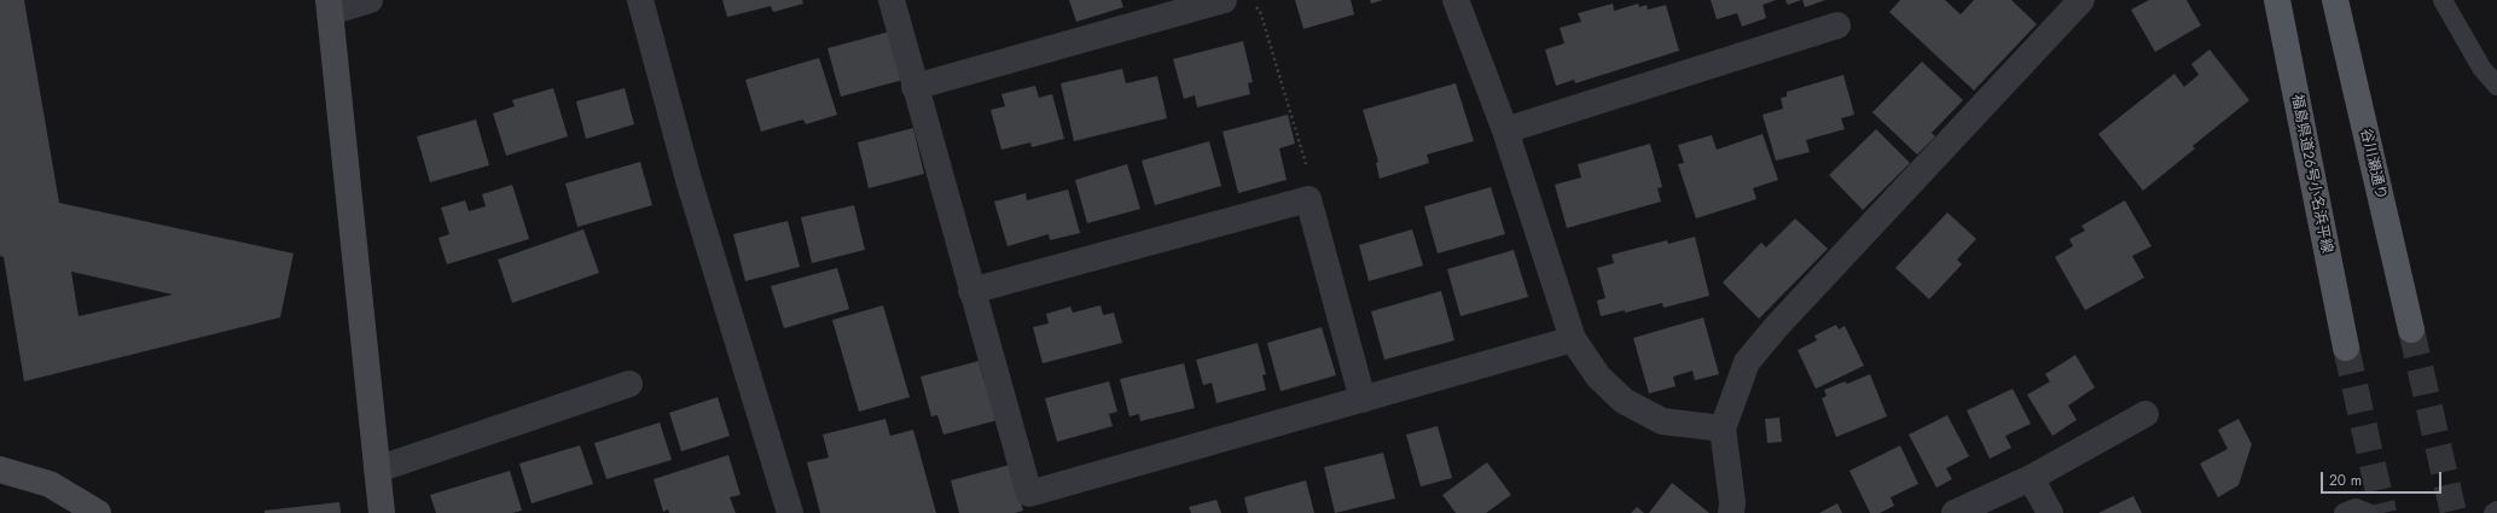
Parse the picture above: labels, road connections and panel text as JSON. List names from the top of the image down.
{
  "streets": {
    "main road": ["谷川瀬通り", "福島県道26号小名浜平線"]
  },
  "scale_bar": "20 m"
}
